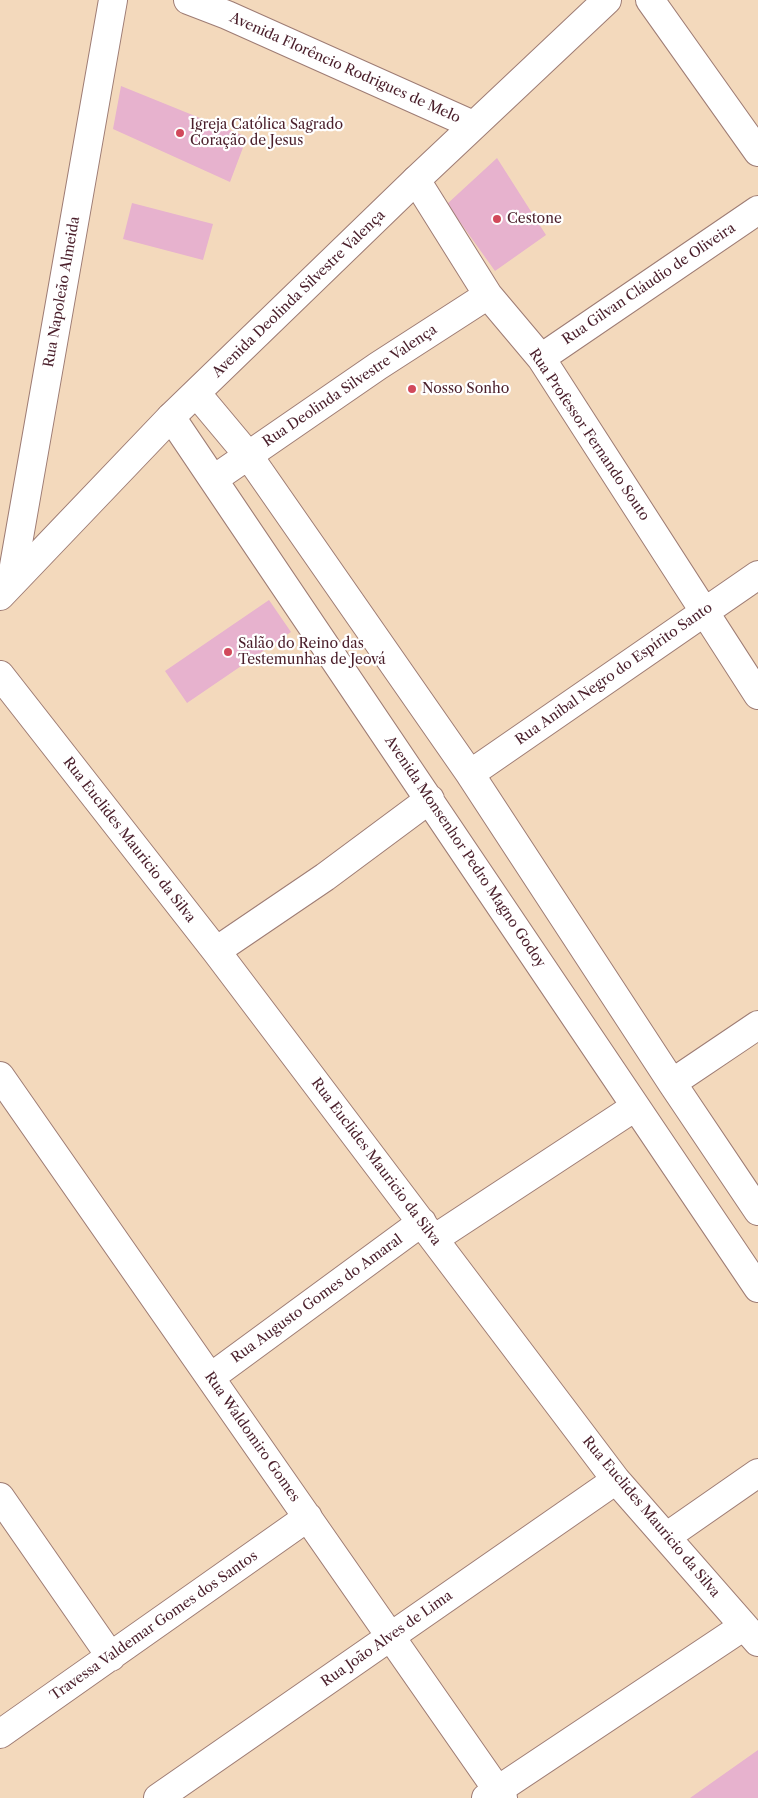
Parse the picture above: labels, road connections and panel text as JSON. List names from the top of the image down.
{
  "streets": {
    "street": [
      "Avenida Florêncio Rodrigues de Melo",
      "Rua Gilvan Cláudio de Oliveira",
      "Rua Napoleão Almeida",
      "Avenida Deolinda Silvestre Valença",
      "Rua Deolinda Silvestre Valença",
      "Rua Professor Fernando Souto",
      "Rua Anibal Negro do Espírito Santo",
      "Rua Euclides Mauricio da Silva",
      "Avenida Monsenhor Pedro Magno Godoy",
      "Rua Augusto Gomes do Amaral",
      "Rua Waldomiro Gomes",
      "Travessa Valdemar Gomes dos Santos",
      "Rua João Alves de Lima"
    ]
  },
  "crossings": [
    ["Avenida Florêncio Rodrigues de Melo", "Avenida Deolinda Silvestre Valença"],
    ["Rua Gilvan Cláudio de Oliveira", "Rua Professor Fernando Souto"],
    ["Rua Napoleão Almeida", "Avenida Deolinda Silvestre Valença"],
    ["Avenida Deolinda Silvestre Valença", "Rua Professor Fernando Souto"],
    ["Avenida Deolinda Silvestre Valença", "Avenida Monsenhor Pedro Magno Godoy"],
    ["Rua Deolinda Silvestre Valença", "Rua Professor Fernando Souto"],
    ["Rua Deolinda Silvestre Valença", "Avenida Monsenhor Pedro Magno Godoy"],
    ["Rua Professor Fernando Souto", "Rua Anibal Negro do Espírito Santo"],
    ["Rua Euclides Mauricio da Silva", "Rua Augusto Gomes do Amaral"],
    ["Rua Euclides Mauricio da Silva", "Rua João Alves de Lima"],
    ["Avenida Monsenhor Pedro Magno Godoy", "Rua Augusto Gomes do Amaral"],
    ["Rua Augusto Gomes do Amaral", "Rua Waldomiro Gomes"],
    ["Rua Waldomiro Gomes", "Travessa Valdemar Gomes dos Santos"],
    ["Rua Waldomiro Gomes", "Rua João Alves de Lima"]
  ],
  "places": [
    "Igreja Católica Sagrado Coração de Jesus",
    "Cestone",
    "Nosso Sonho",
    "Salão do Reino das Testemunhas de Jeová"
  ]
}
